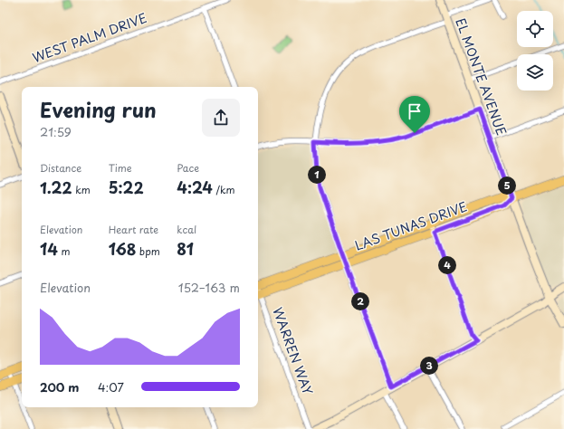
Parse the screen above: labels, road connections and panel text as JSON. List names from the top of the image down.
{
  "streets": {
    "main road": ["LAS TUNAS DRIVE"],
    "street": ["WEST PALM DRIVE", "EL MONTE AVENUE", "WARREN WAY"]
  },
  "crossings": [
    ["EL MONTE AVENUE", "LAS TUNAS DRIVE"]
  ],
  "page": {
    "heading": ["Evening run", "21:59"],
    "stats": [
      ["Distance", "1.22 km"],
      ["Time", "5:22"],
      ["Pace", "4:24 /km"],
      ["Elevation", "14 m"],
      ["Heart rate", "168 bpm"],
      ["kcal", "81"]
    ],
    "pins": [
      "1",
      "5",
      "4",
      "2",
      "3"
    ],
    "chart": ["Elevation", "152–163 m"],
    "list": [
      {
        "name": "200 m",
        "note": "4:07"
      }
    ]
  }
}
